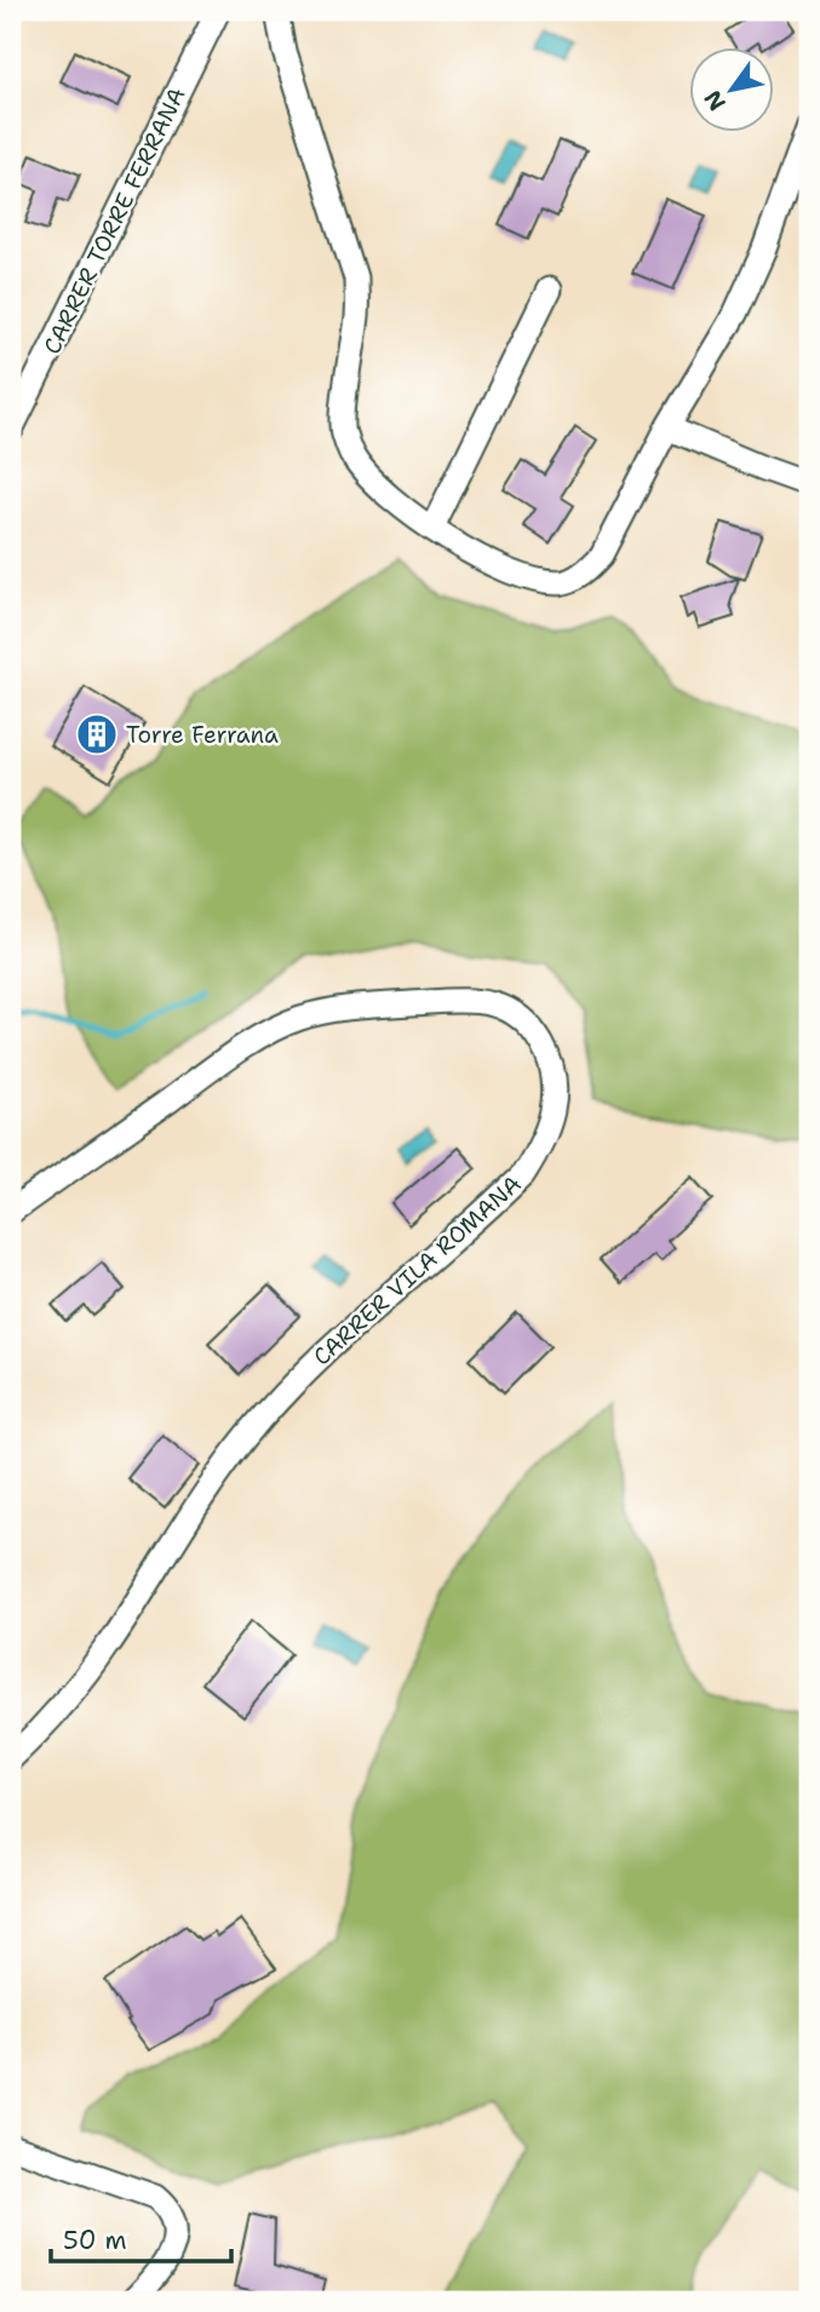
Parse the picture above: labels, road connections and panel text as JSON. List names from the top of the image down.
{
  "streets": {
    "street": ["CARRER TORRE FERRANA", "CARRER VILA ROMANA"]
  },
  "places": {
    "building": ["Torre Ferrana"]
  },
  "scale_bar": "50 m",
  "north": "bottom left"
}
